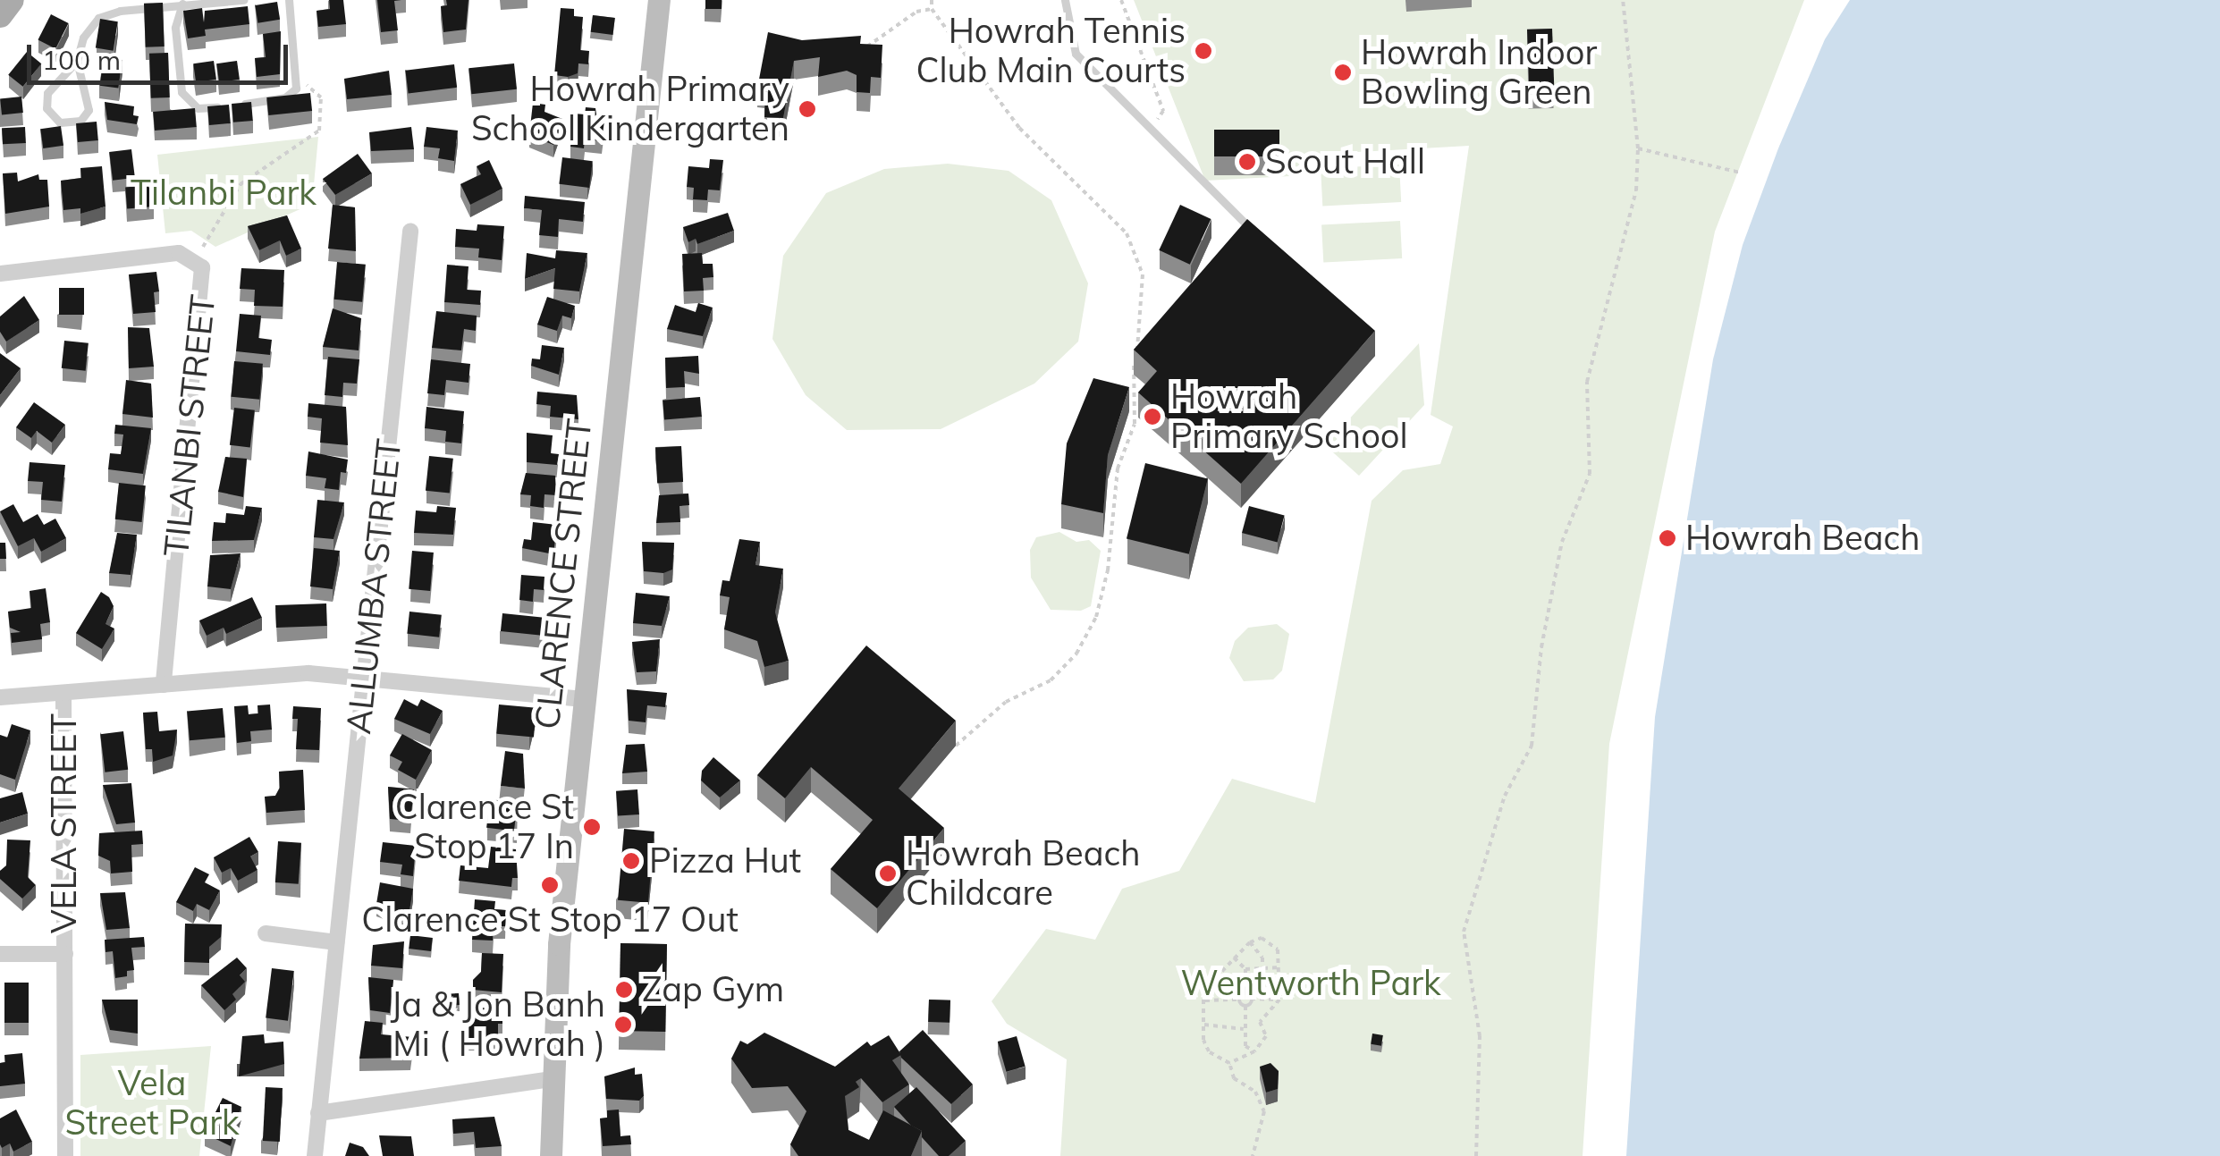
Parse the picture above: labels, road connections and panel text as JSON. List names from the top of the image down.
{
  "streets": {
    "main road": ["CLARENCE STREET"],
    "street": ["TILANBI STREET", "ALLUMBA STREET", "VELA STREET"]
  },
  "parks": ["Tilanbi Park", "Wentworth Park", "Vela Street Park"],
  "places": [
    "Howrah Tennis Club Main Courts",
    "Howrah Indoor Bowling Green",
    "Howrah Primary School Kindergarten",
    "Scout Hall",
    "Howrah Primary School",
    "Howrah Beach",
    "Clarence St Stop 17 In",
    "Pizza Hut",
    "Howrah Beach Childcare",
    "Clarence St Stop 17 Out",
    "Zap Gym",
    "Ja & Jon Banh Mi ( Howrah )"
  ],
  "scale_bar": "100 m"
}
